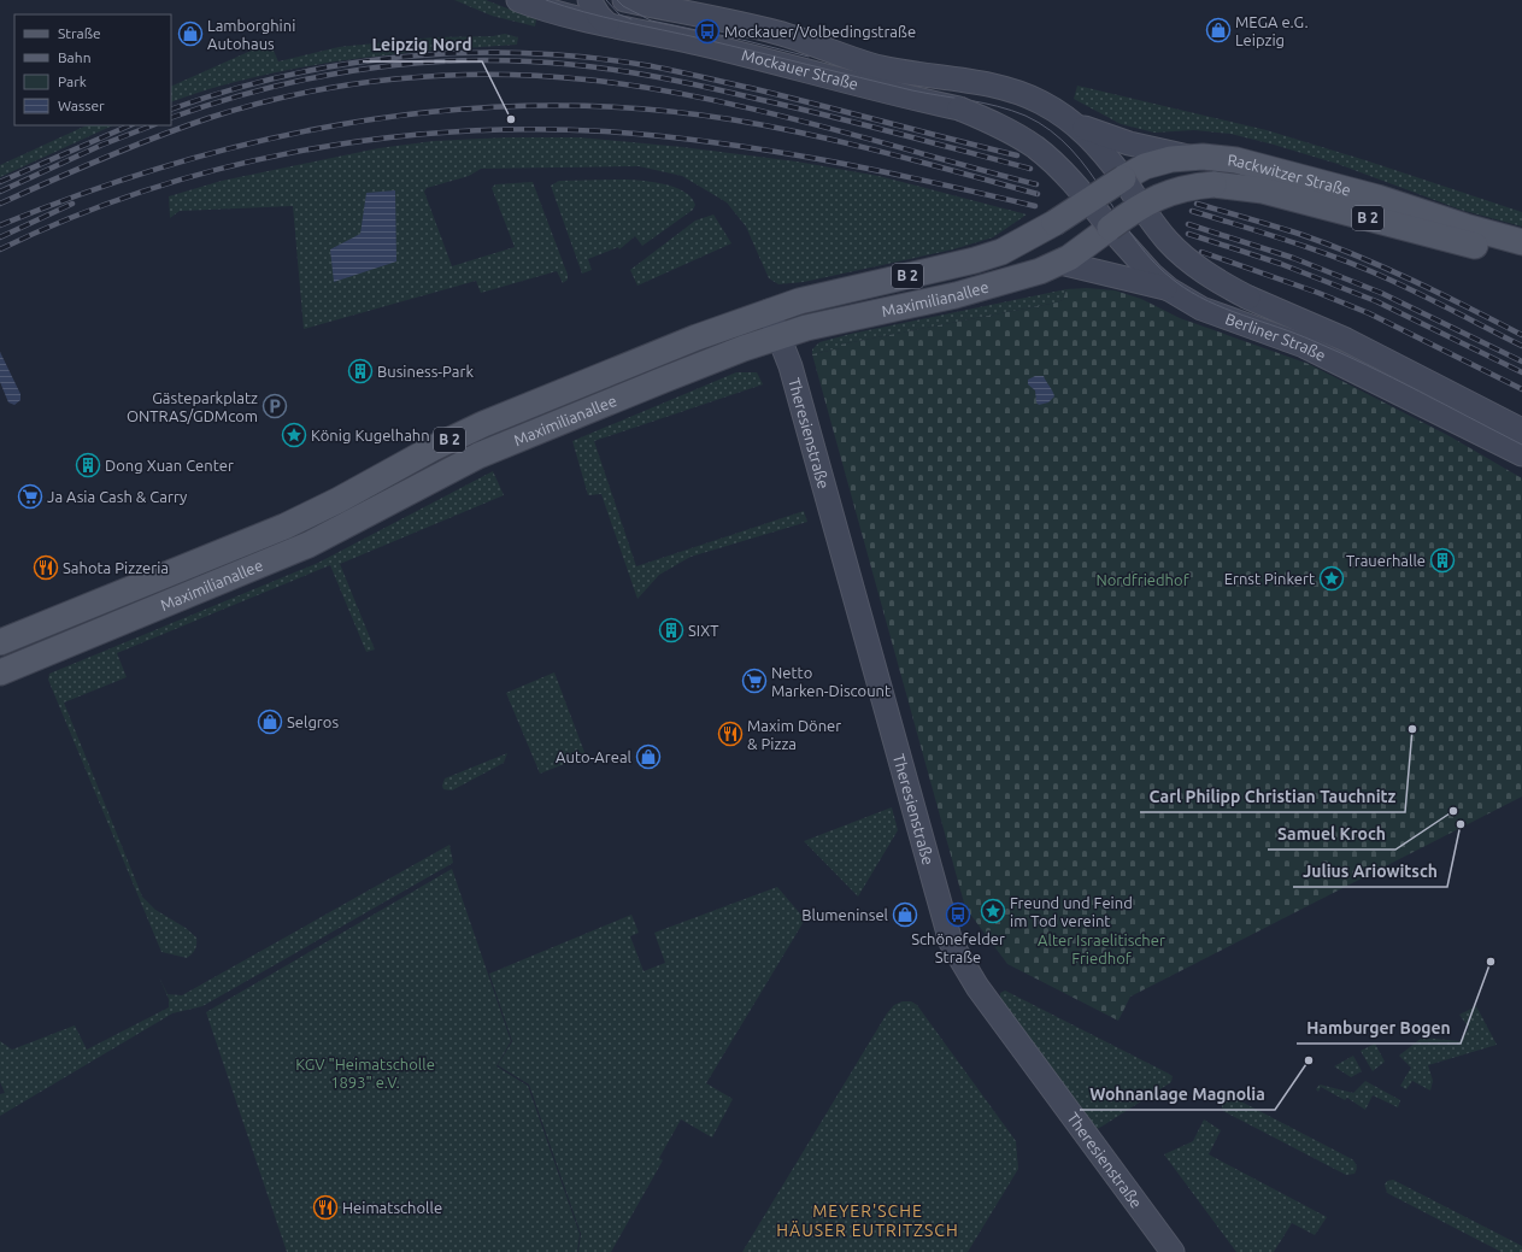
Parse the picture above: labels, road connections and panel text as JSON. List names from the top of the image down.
{
  "streets": {
    "main road": [
      "Mockauer Straße",
      "Rackwitzer Straße",
      "B 2",
      "Maximilianallee",
      "Berliner Straße",
      "Theresienstraße"
    ]
  },
  "crossings": [
    ["Mockauer Straße", "Rackwitzer Straße"],
    ["Mockauer Straße", "Maximilianallee"],
    ["Mockauer Straße", "Berliner Straße"],
    ["Rackwitzer Straße", "Maximilianallee"],
    ["Rackwitzer Straße", "Berliner Straße"],
    ["Maximilianallee", "Berliner Straße"],
    ["Maximilianallee", "Theresienstraße"]
  ],
  "districts": ["MEYER'SCHE HÄUSER EUTRITZSCH"],
  "parks": ["Nordfriedhof", "Alter Israelitischer Friedhof", "KGV \"Heimatscholle 1893\" e.V."],
  "places": {
    "shop": [
      "MEGA e.G. Leipzig",
      "Lamborghini Autohaus",
      "Selgros",
      "Auto-Areal",
      "Blumeninsel"
    ],
    "bus stop": ["Mockauer/Volbedingstraße", "Schönefelder Straße"],
    "other": [
      "Leipzig Nord",
      "Carl Philipp Christian Tauchnitz",
      "Samuel Kroch",
      "Julius Ariowitsch",
      "Hamburger Bogen",
      "Wohnanlage Magnolia"
    ],
    "building": [
      "Business-Park",
      "Dong Xuan Center",
      "Trauerhalle",
      "SIXT"
    ],
    "parking": ["Gästeparkplatz ONTRAS/GDMcom"],
    "place": ["König Kugelhahn", "Ernst Pinkert", "Freund und Feind im Tod vereint"],
    "supermarket": ["Ja Asia Cash & Carry", "Netto Marken-Discount"],
    "restaurant": ["Sahota Pizzeria", "Maxim Döner & Pizza", "Heimatscholle"]
  },
  "legend": [
    "Straße",
    "Bahn",
    "Park",
    "Wasser"
  ]
}
